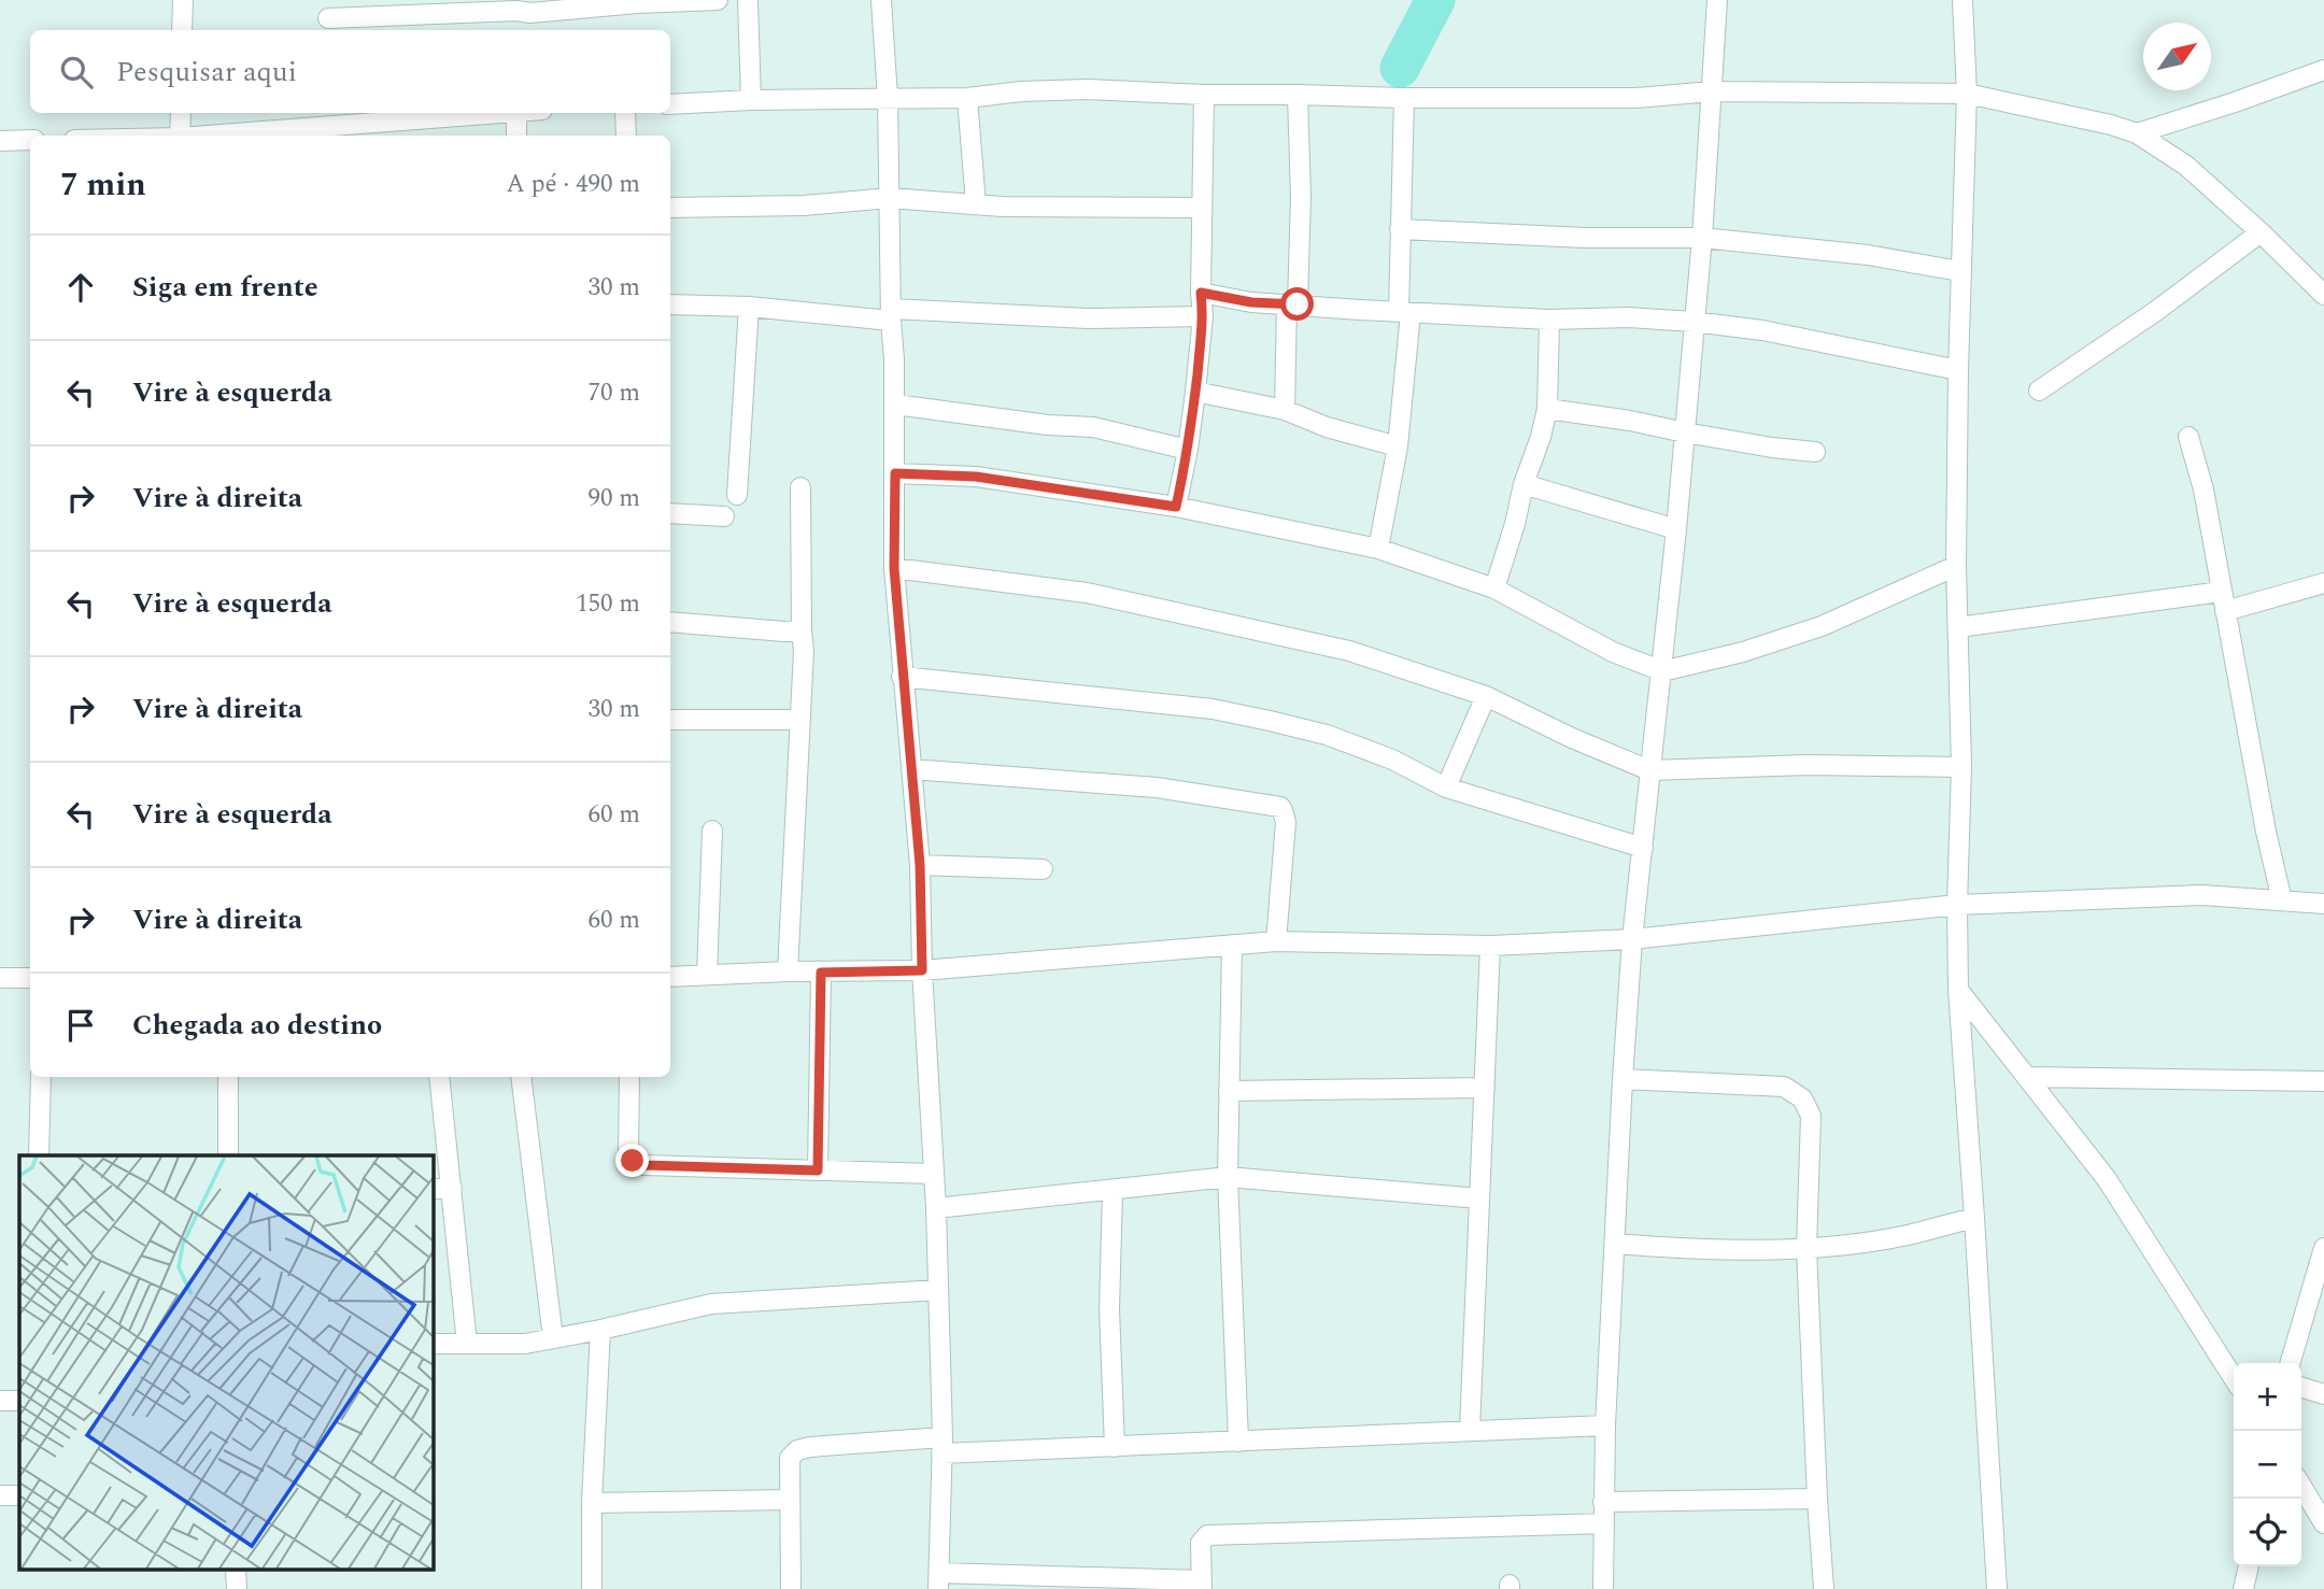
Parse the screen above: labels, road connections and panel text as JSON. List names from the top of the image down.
{
  "north": "top right",
  "page": {
    "search": "Pesquisar aqui",
    "heading": ["7 min", "A pé · 490 m"],
    "list": [
      ["Siga em frente", "30 m"],
      ["Vire à esquerda", "70 m"],
      ["Vire à direita", "90 m"],
      ["Vire à esquerda", "150 m"],
      ["Vire à direita", "30 m"],
      ["Vire à esquerda", "60 m"],
      ["Vire à direita", "60 m"],
      "Chegada ao destino"
    ],
    "map_buttons": ["+", "−"]
  }
}
